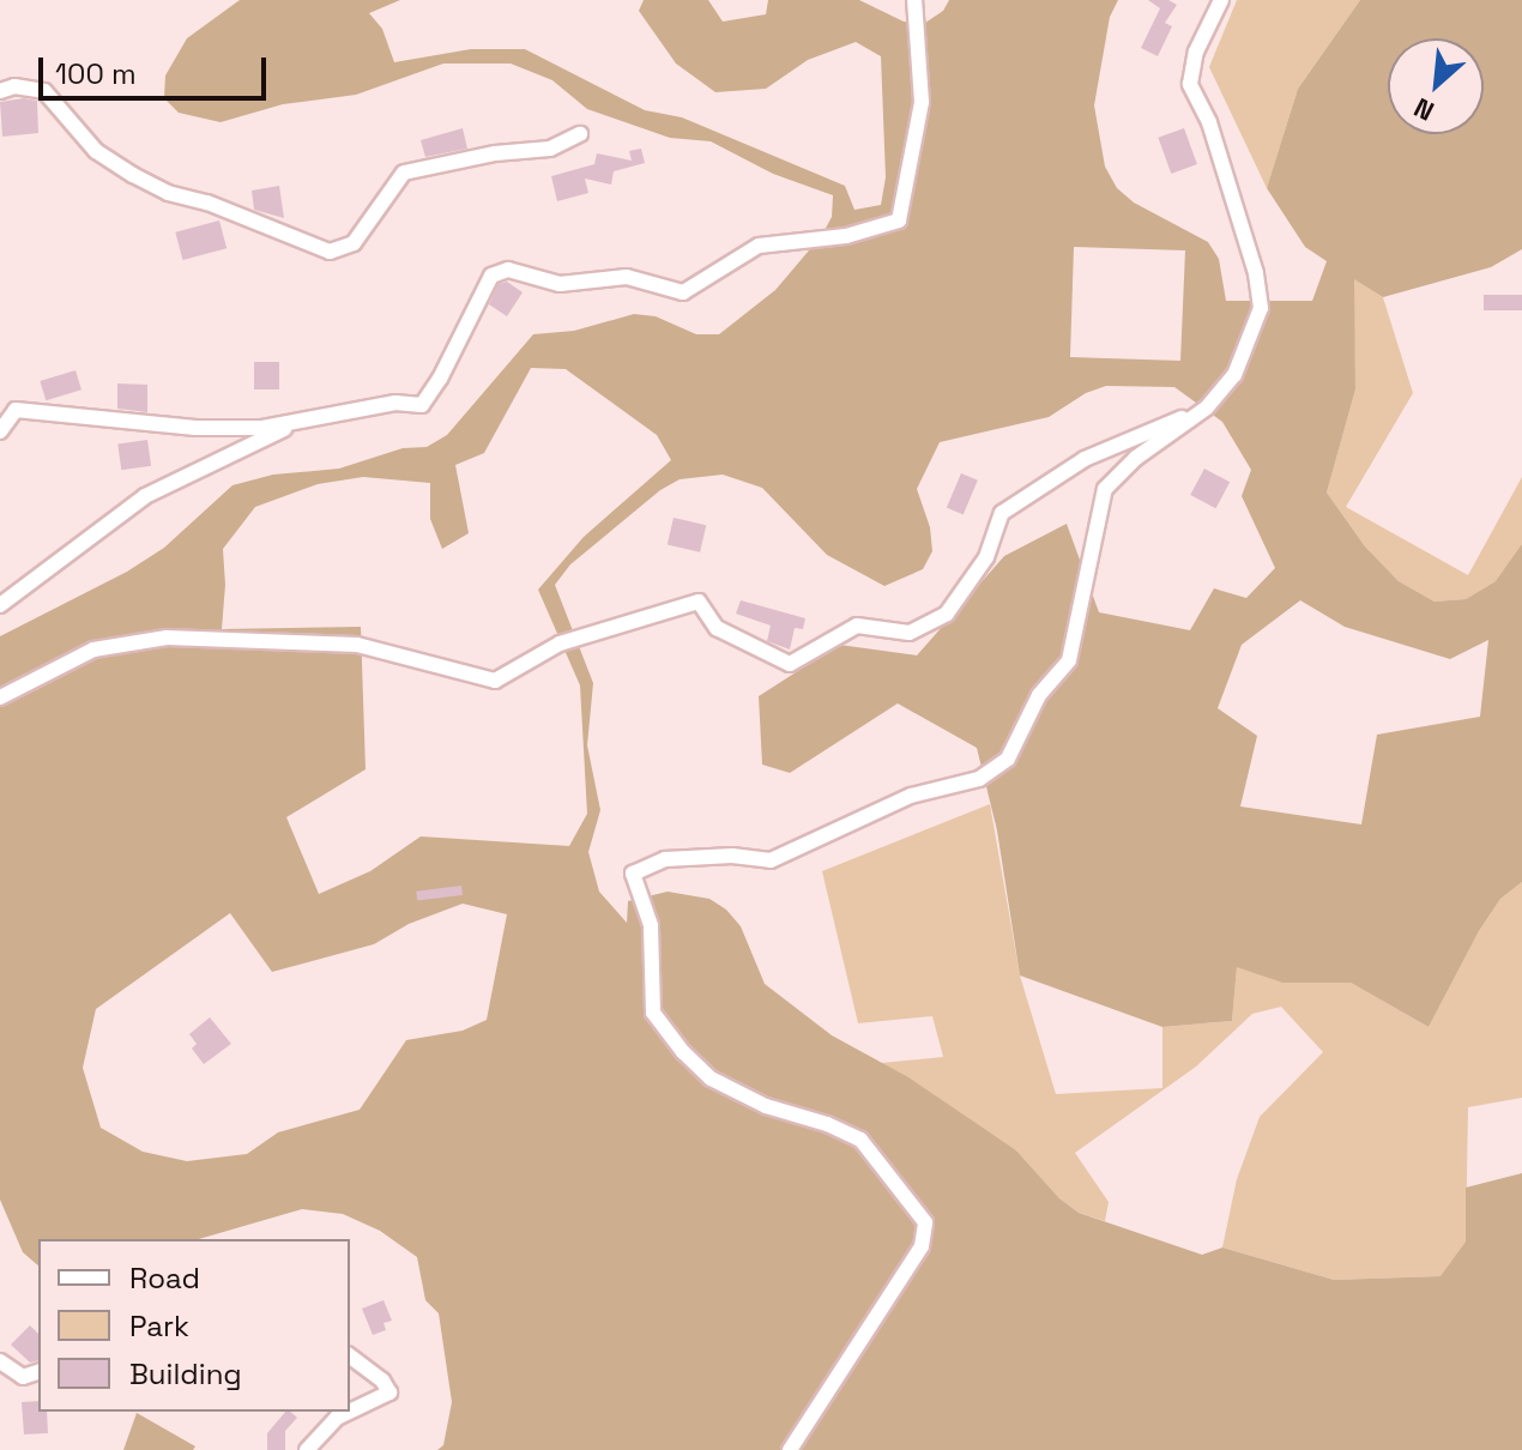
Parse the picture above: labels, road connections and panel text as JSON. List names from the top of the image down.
{
  "legend": ["Road", "Park", "Building"],
  "scale_bar": "100 m",
  "north": "bottom left"
}
